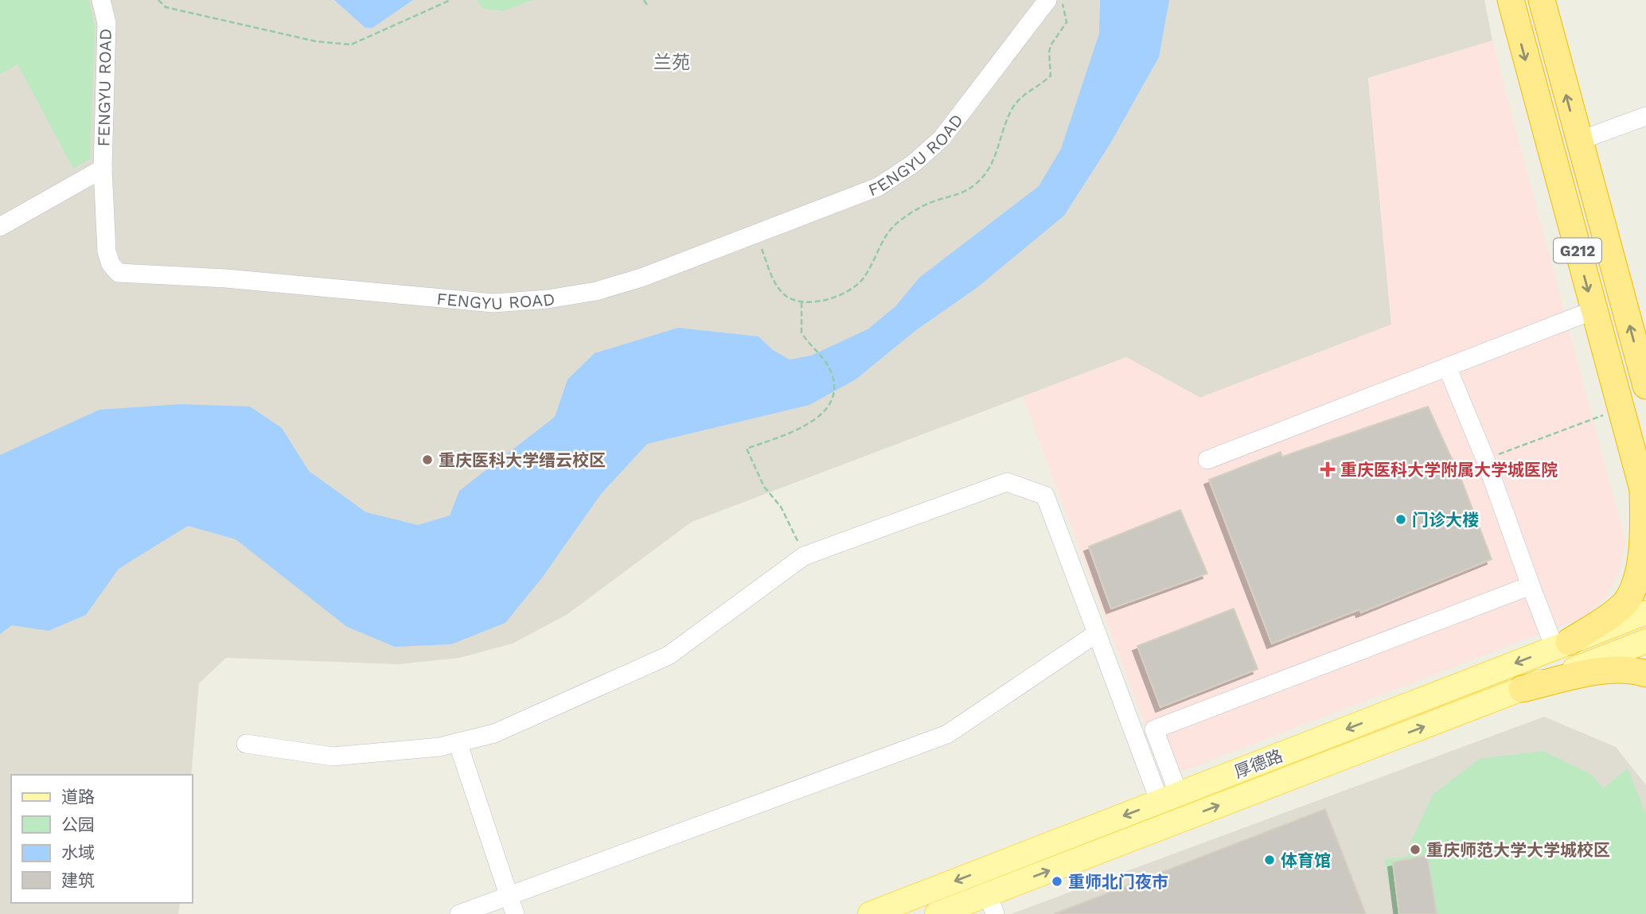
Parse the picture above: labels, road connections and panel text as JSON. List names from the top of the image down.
{
  "streets": {
    "highway": ["G212"],
    "main road": ["厚德路"],
    "street": ["FENGYU ROAD"]
  },
  "districts": ["兰苑"],
  "places": {
    "other": [
      "重庆医科大学缙云校区",
      "门诊大楼",
      "重庆师范大学大学城校区",
      "体育馆",
      "重师北门夜市"
    ],
    "health": ["重庆医科大学附属大学城医院"]
  },
  "legend": [
    "道路",
    "公园",
    "水域",
    "建筑"
  ]
}
